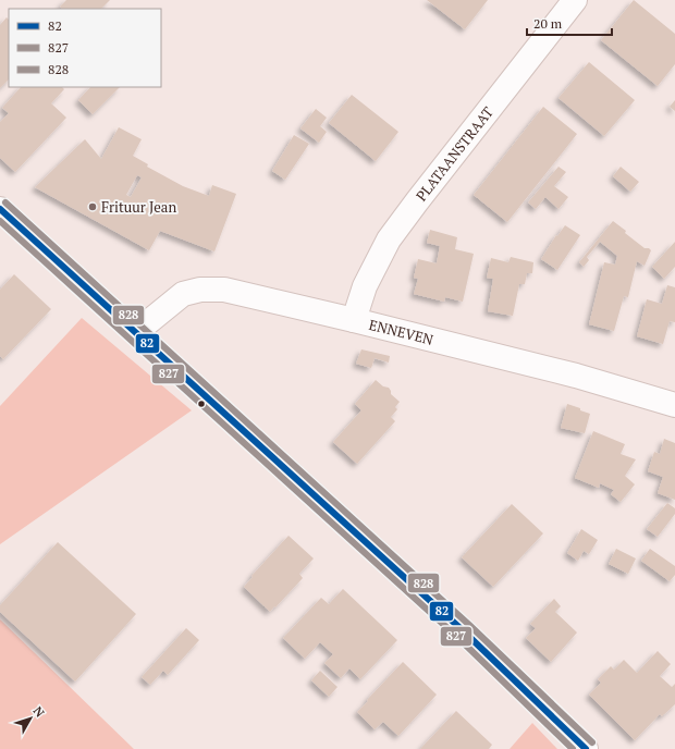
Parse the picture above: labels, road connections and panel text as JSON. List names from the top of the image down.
{
  "streets": {
    "street": ["PLATAANSTRAAT", "ENNEVEN"]
  },
  "crossings": [
    ["PLATAANSTRAAT", "ENNEVEN"]
  ],
  "places": ["Frituur Jean"],
  "lines": ["transit line 828", "transit line 82", "transit line 827"],
  "legend": ["82", "827", "828"],
  "scale_bar": "20 m",
  "north": "top right"
}
